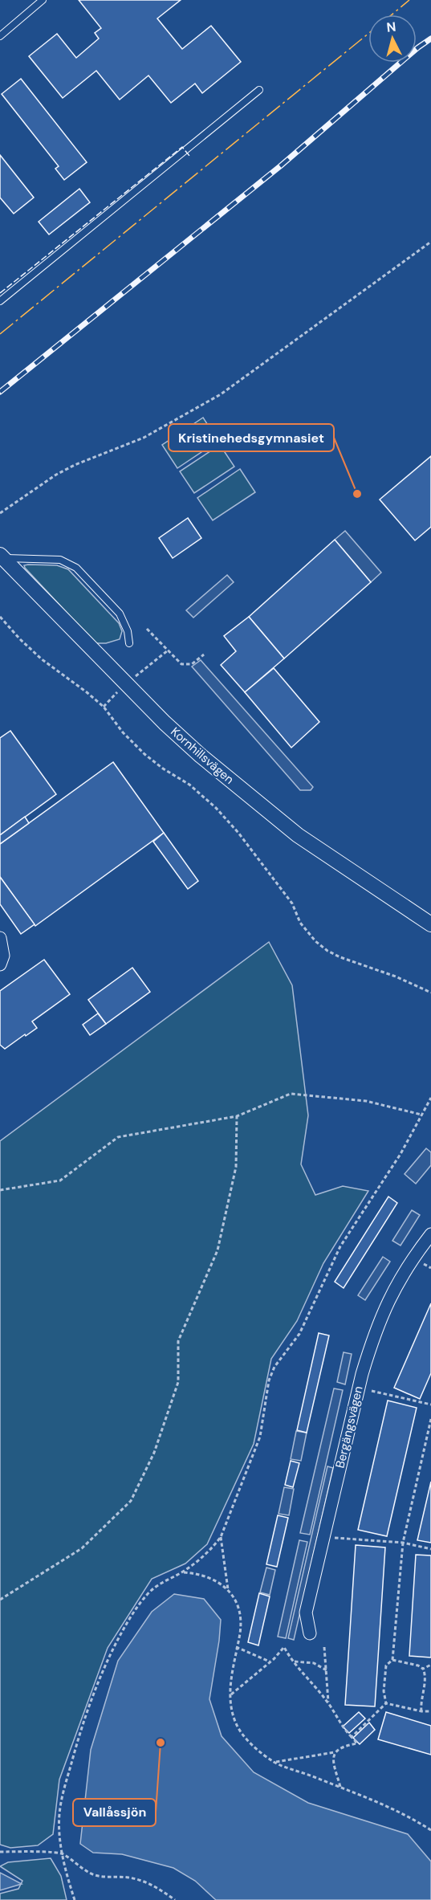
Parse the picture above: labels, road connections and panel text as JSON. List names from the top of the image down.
{
  "streets": {
    "street": ["Kornhillsvägen", "Bergängsvägen"]
  },
  "places": ["Kristinehedsgymnasiet", "Vallåssjön"],
  "north": "top"
}
